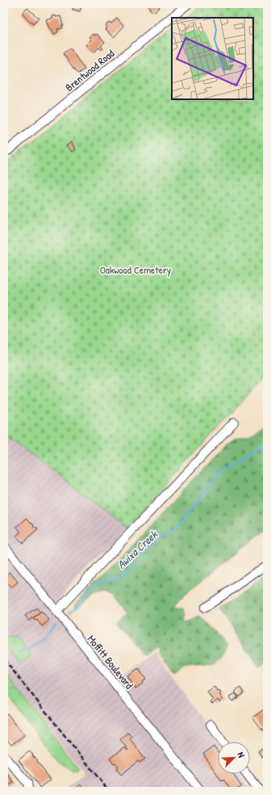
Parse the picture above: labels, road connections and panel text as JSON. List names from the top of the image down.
{
  "streets": {
    "street": ["Brentwood Road", "Moffitt Boulevard"]
  },
  "water": ["Awixa Creek"],
  "parks": ["Oakwood Cemetery"],
  "north": "top right"
}
